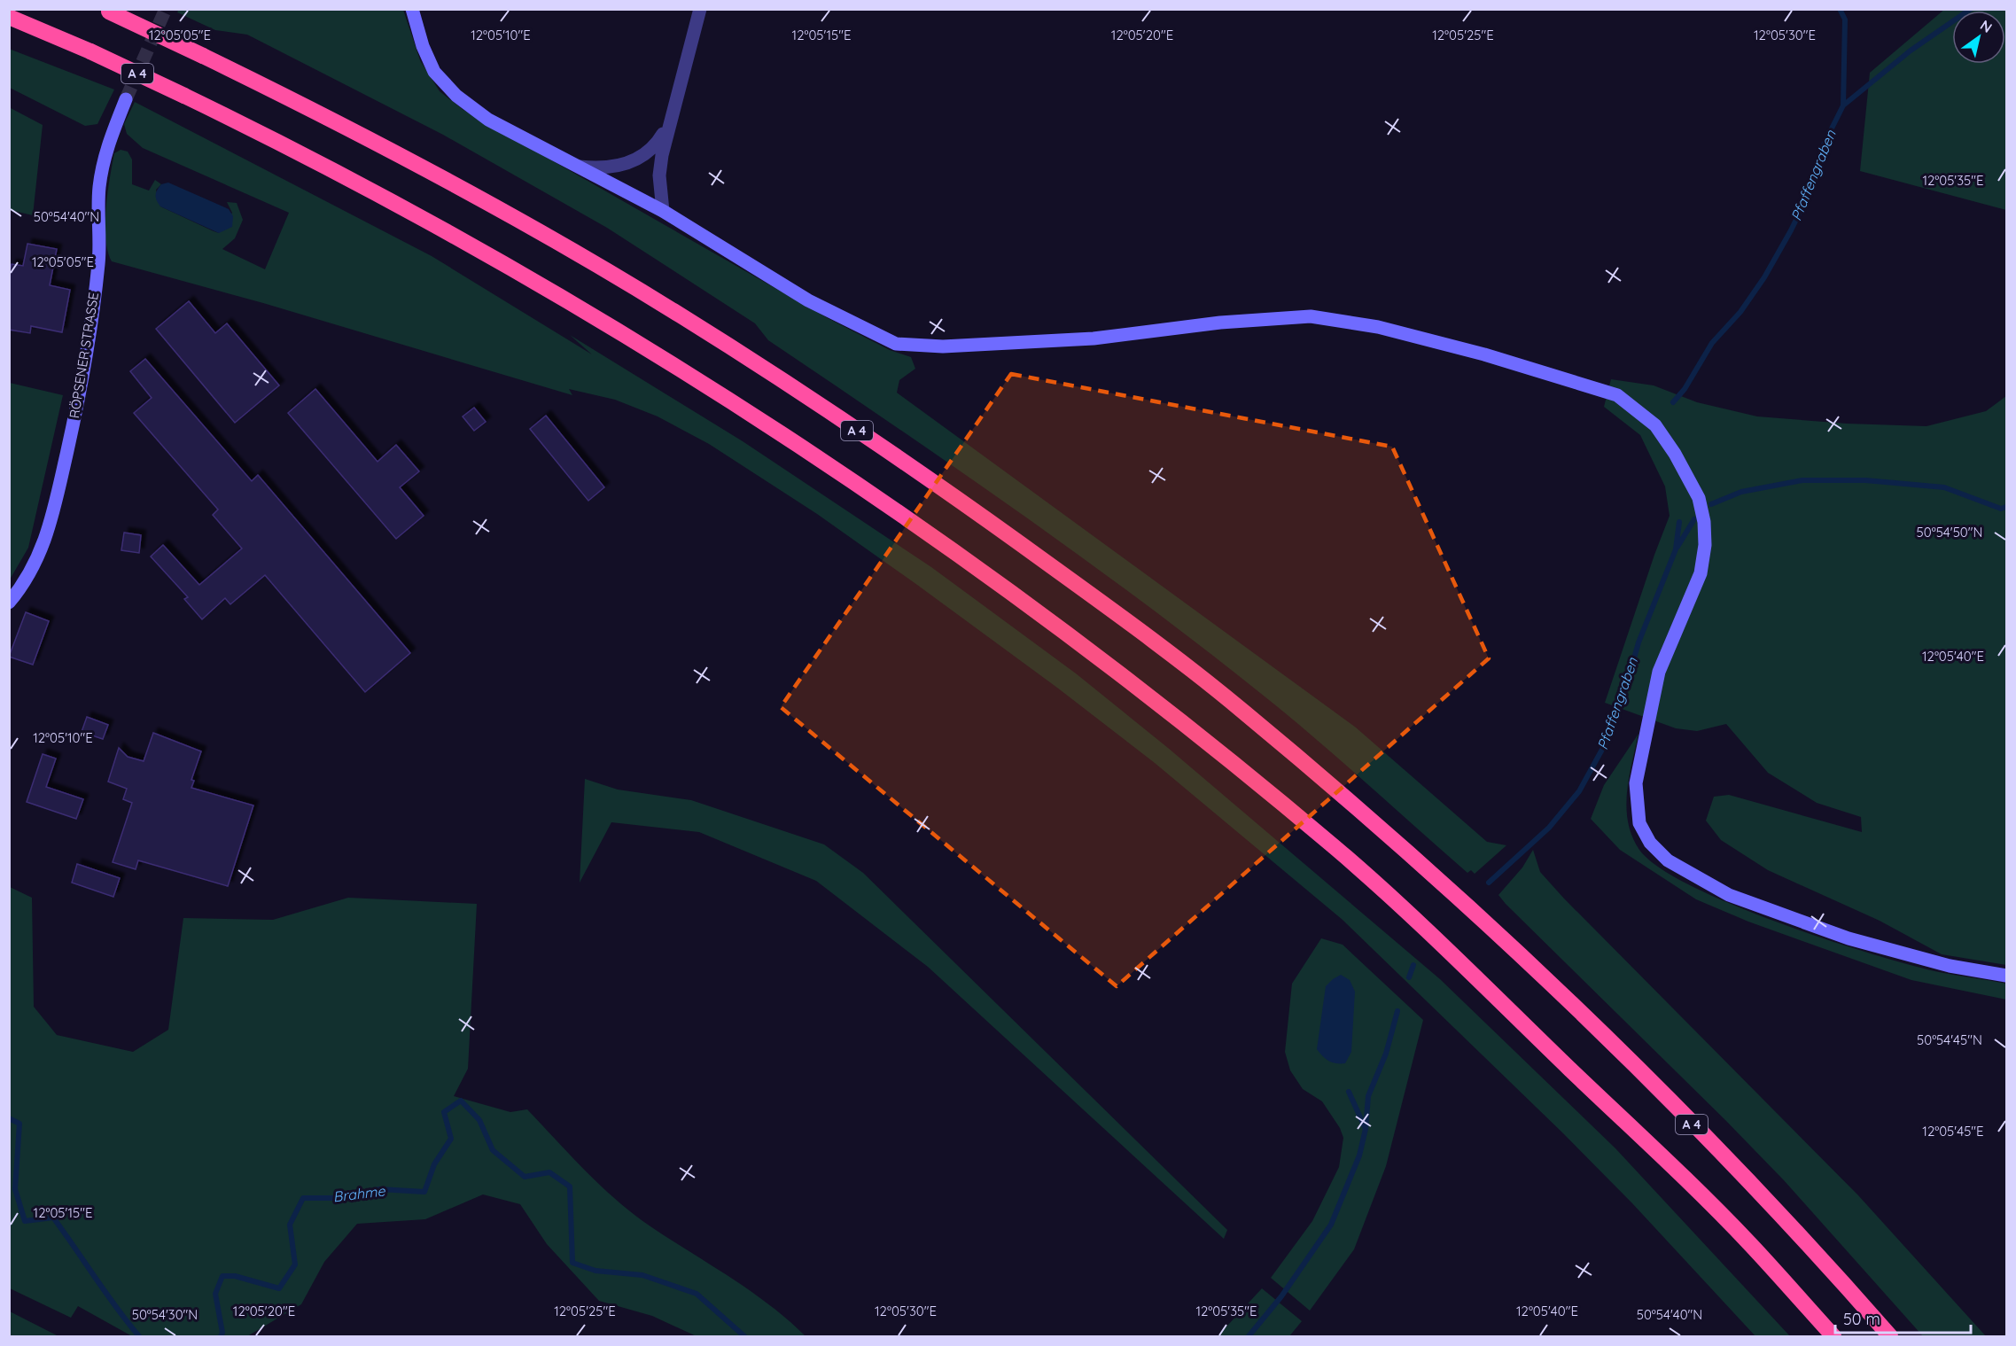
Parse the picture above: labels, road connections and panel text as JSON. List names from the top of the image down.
{
  "streets": {
    "highway": ["A 4"],
    "street": ["RÖPSENER STRASSE"]
  },
  "water": ["Pfaffengraben", "Brahme"],
  "scale_bar": "50 m",
  "north": "top right",
  "coordinates": [
    "12°05'10\"E",
    "12°05'20\"E",
    "12°05'25\"E",
    "12°05'30\"E",
    "12°05'05\"E",
    "12°05'15\"E",
    "12°05'35\"E",
    "50°54'40\"N",
    "50°54'50\"N",
    "12°05'40\"E",
    "50°54'45\"N",
    "12°05'45\"E",
    "50°54'30\"N"
  ]
}
